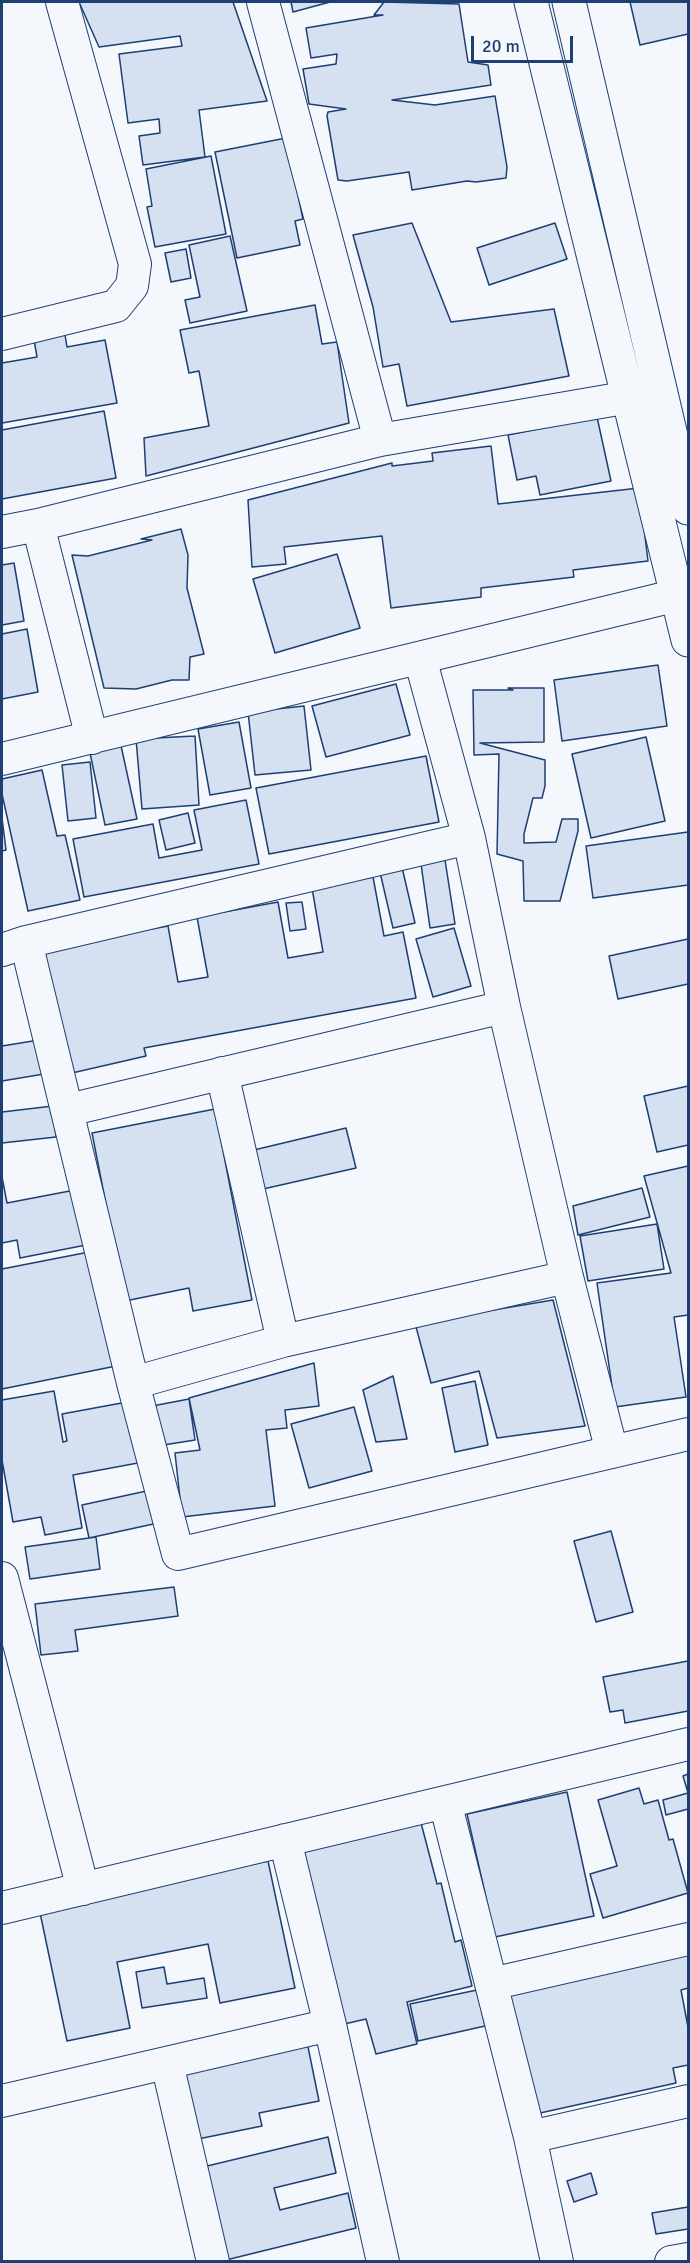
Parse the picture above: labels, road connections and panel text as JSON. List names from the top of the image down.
{
  "scale_bar": "20 m"
}
